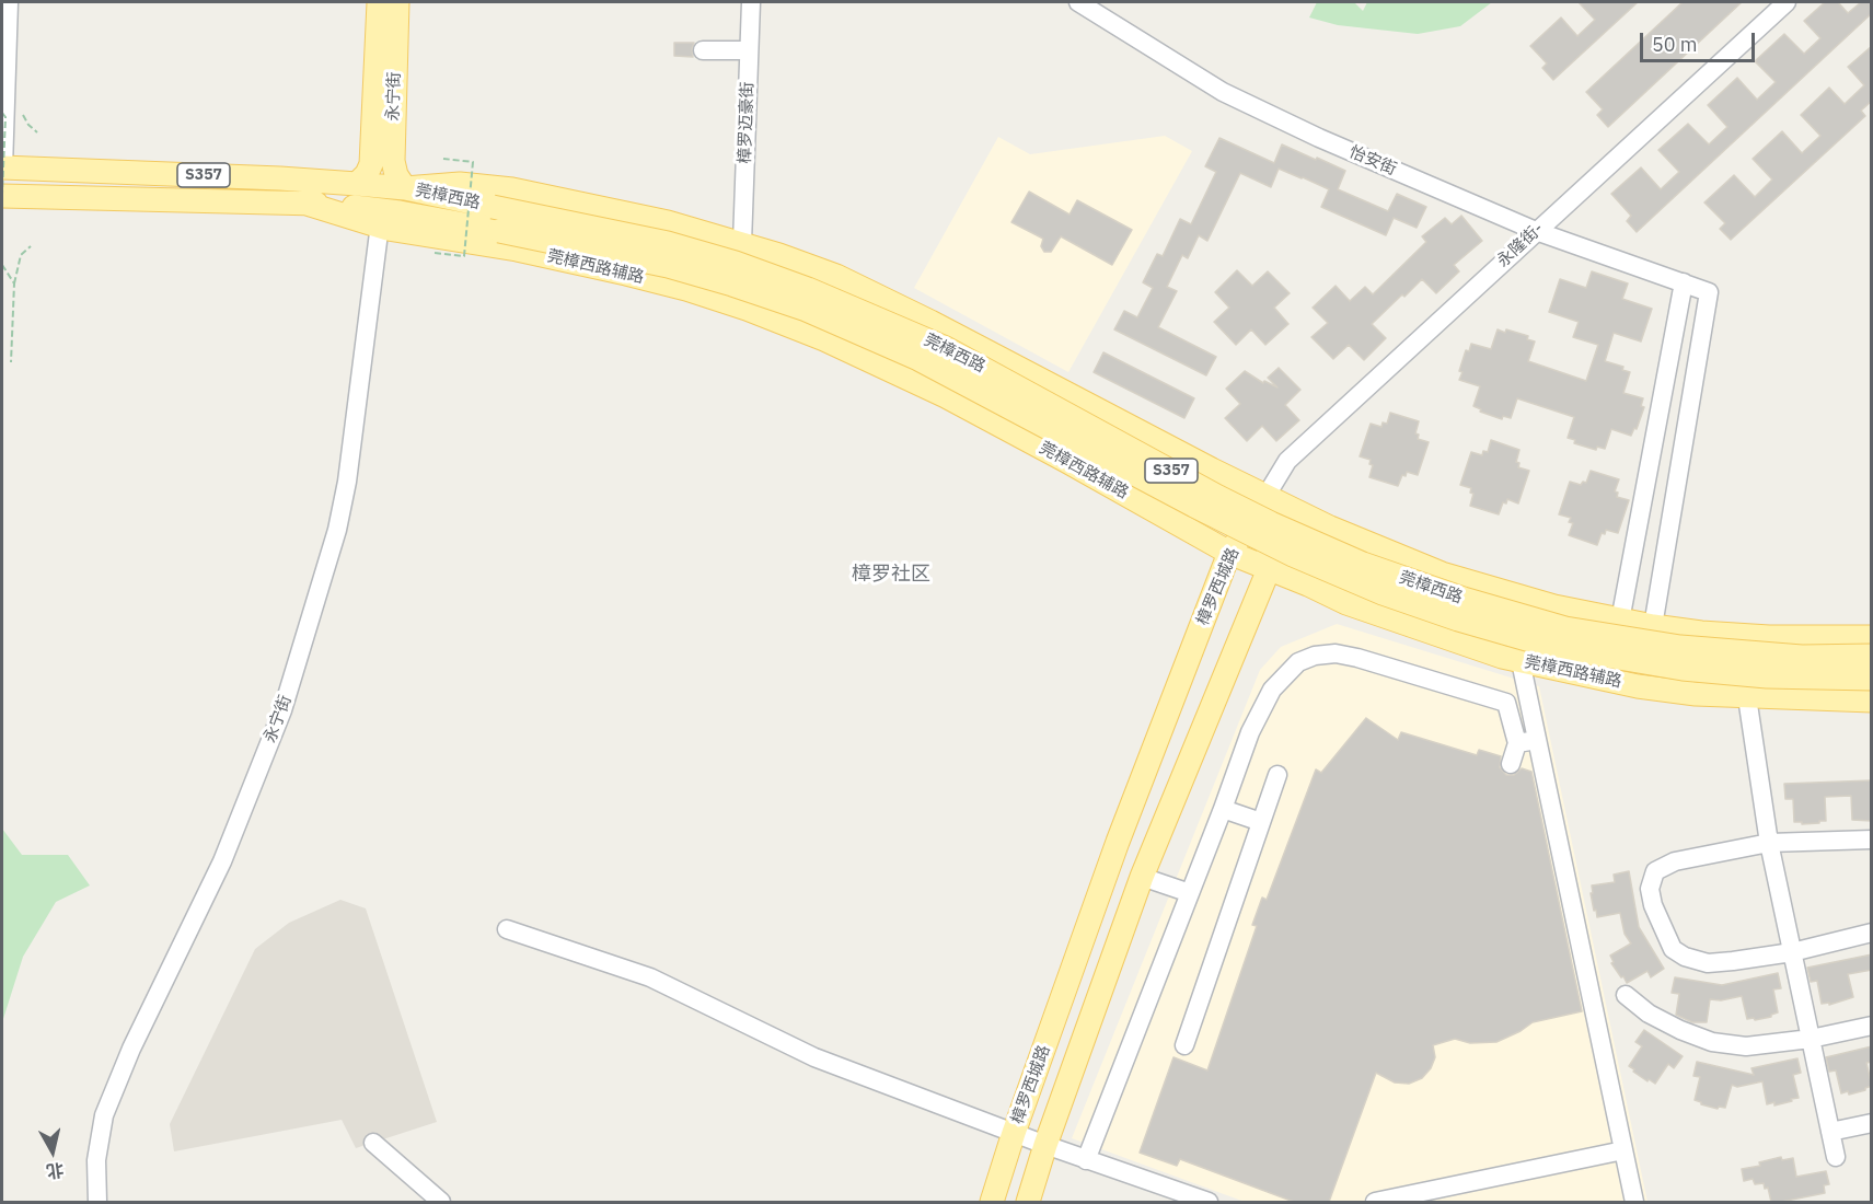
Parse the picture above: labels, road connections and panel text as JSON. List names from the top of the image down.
{
  "streets": {
    "main road": [
      "永宁街",
      "S357",
      "莞樟西路",
      "莞樟西路辅路",
      "樟罗西城路"
    ],
    "street": ["樟罗迈豪街", "怡安街", "永隆街-"]
  },
  "crossings": [
    ["永宁街", "莞樟西路"],
    ["永宁街", "莞樟西路辅路"],
    ["怡安街", "永隆街-"],
    ["莞樟西路", "莞樟西路辅路"],
    ["永隆街-", "樟罗西城路"],
    ["莞樟西路辅路", "樟罗西城路"]
  ],
  "districts": ["樟罗社区"],
  "scale_bar": "50 m",
  "north": "bottom"
}
